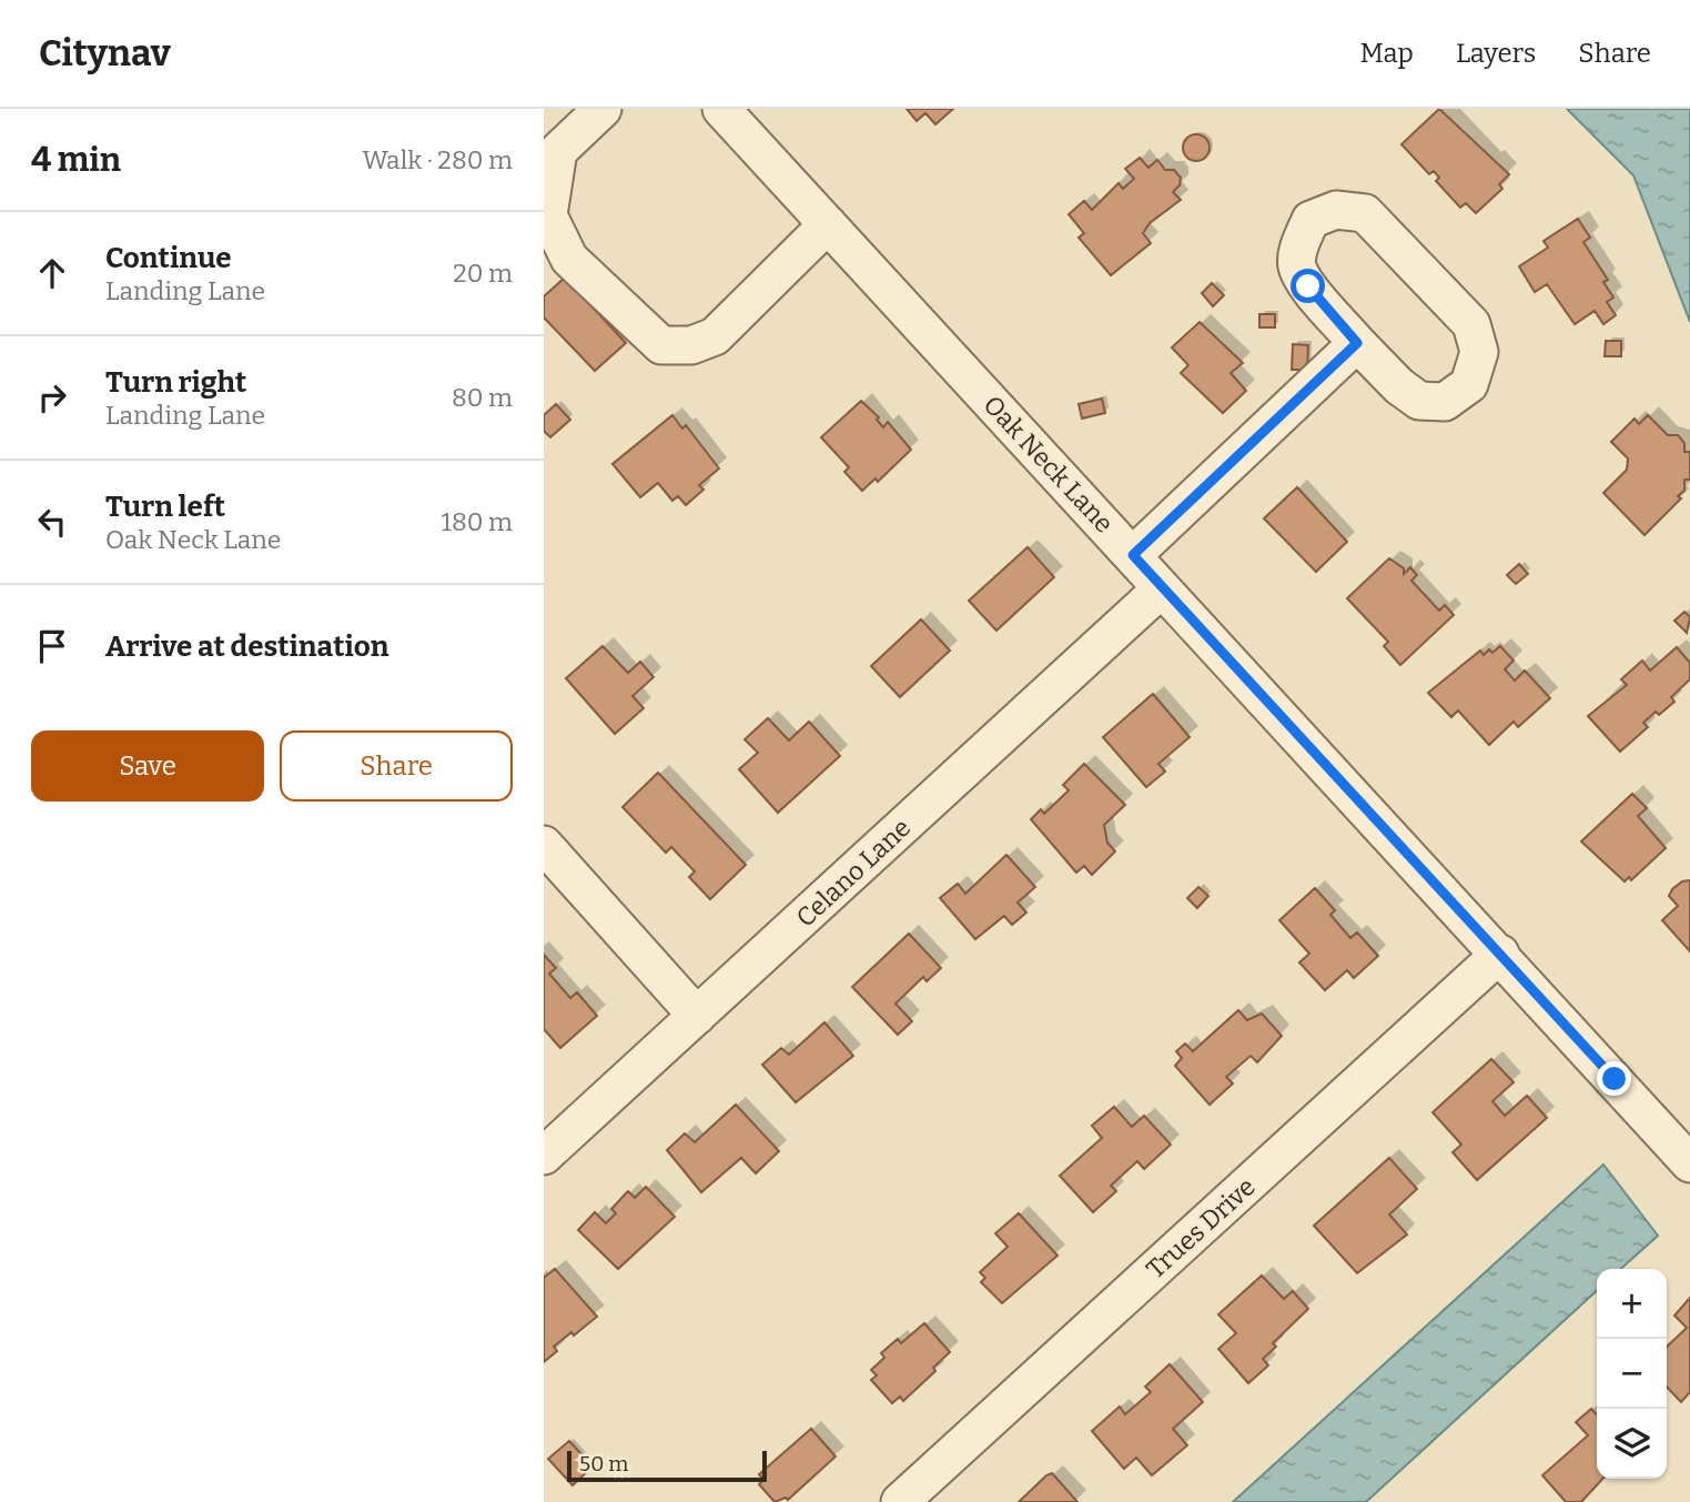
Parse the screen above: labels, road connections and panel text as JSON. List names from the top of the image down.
{
  "streets": {
    "street": ["Oak Neck Lane", "Celano Lane", "Trues Drive"]
  },
  "crossings": [
    ["Oak Neck Lane", "Celano Lane"],
    ["Oak Neck Lane", "Trues Drive"]
  ],
  "scale_bar": "50 m",
  "page": {
    "header": "Citynav",
    "nav": ["Map", "Layers", "Share"],
    "heading": ["4 min", "Walk · 280 m"],
    "list": [
      ["Continue", "Landing Lane", "20 m"],
      ["Turn right", "Landing Lane", "80 m"],
      ["Turn left", "Oak Neck Lane", "180 m"],
      "Arrive at destination"
    ],
    "buttons": ["Save", "Share"],
    "map_buttons": ["+", "−"],
    "scale": "50 m"
  }
}
